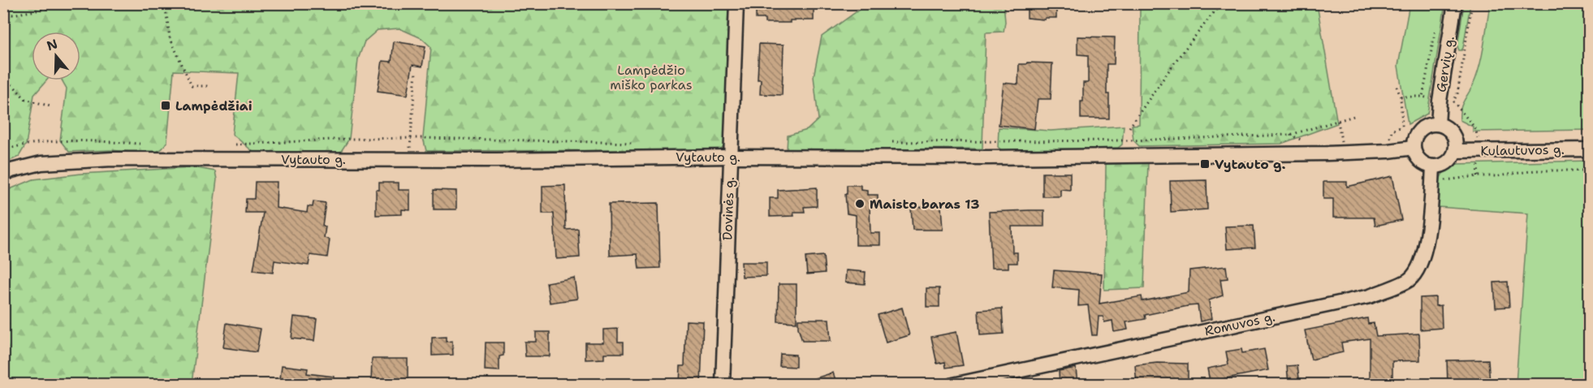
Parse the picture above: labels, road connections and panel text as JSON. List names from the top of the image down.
{
  "streets": {
    "street": [
      "Gervių g.",
      "Kulautuvos g.",
      "Vytauto g.",
      "Dovinės g.",
      "Romuvos g."
    ]
  },
  "crossings": [
    ["Gervių g.", "Kulautuvos g."],
    ["Gervių g.", "Vytauto g."],
    ["Gervių g.", "Romuvos g."],
    ["Kulautuvos g.", "Vytauto g."],
    ["Kulautuvos g.", "Romuvos g."],
    ["Vytauto g.", "Dovinės g."],
    ["Vytauto g.", "Romuvos g."]
  ],
  "parks": ["Lampėdžio miško parkas"],
  "places": {
    "transit": ["Lampėdžiai", "Vytauto g."],
    "other": ["Maisto baras 13"]
  },
  "north": "top"
}
